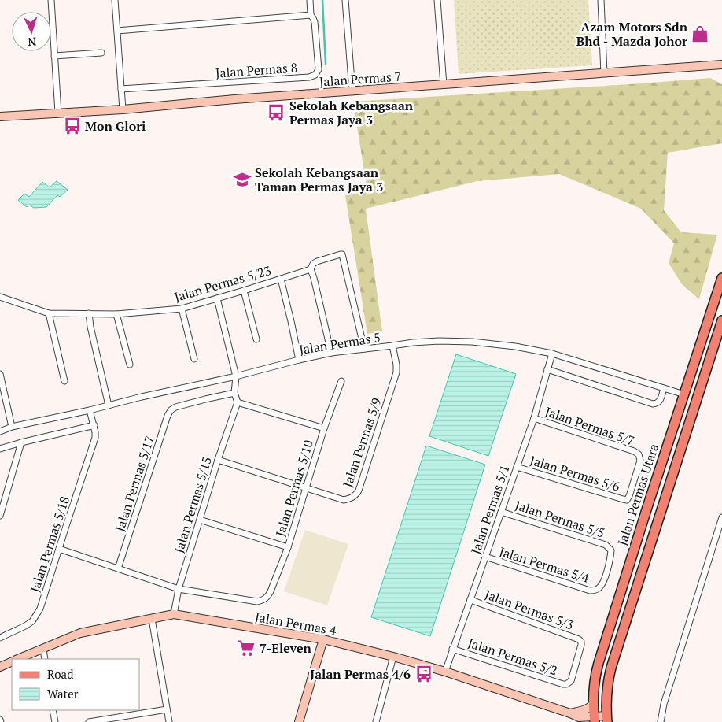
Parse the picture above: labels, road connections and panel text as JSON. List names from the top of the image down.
{
  "streets": {
    "main road": ["Jalan Permas Utara"],
    "street": [
      "Jalan Permas 8",
      "Jalan Permas 7",
      "Jalan Permas 5/23",
      "Jalan Permas 5",
      "Jalan Permas 5/7",
      "Jalan Permas 5/9",
      "Jalan Permas 5/6",
      "Jalan Permas 5/17",
      "Jalan Permas 5/10",
      "Jalan Permas 5/15",
      "Jalan Permas 5/1",
      "Jalan Permas 5/5",
      "Jalan Permas 5/18",
      "Jalan Permas 5/4",
      "Jalan Permas 5/3",
      "Jalan Permas 4",
      "Jalan Permas 5/2"
    ]
  },
  "crossings": [
    ["Jalan Permas 5/23", "Jalan Permas 5"],
    ["Jalan Permas 5", "Jalan Permas 5/9"],
    ["Jalan Permas 5", "Jalan Permas Utara"],
    ["Jalan Permas 5", "Jalan Permas 5/1"],
    ["Jalan Permas 5/7", "Jalan Permas 5/6"],
    ["Jalan Permas 5/7", "Jalan Permas 5/1"],
    ["Jalan Permas 5/9", "Jalan Permas 5/10"],
    ["Jalan Permas 5/6", "Jalan Permas 5/1"],
    ["Jalan Permas 5/10", "Jalan Permas 5/15"],
    ["Jalan Permas Utara", "Jalan Permas 4"],
    ["Jalan Permas 5/15", "Jalan Permas 4"],
    ["Jalan Permas 5/1", "Jalan Permas 5/5"],
    ["Jalan Permas 5/1", "Jalan Permas 5/4"],
    ["Jalan Permas 5/1", "Jalan Permas 5/3"],
    ["Jalan Permas 5/1", "Jalan Permas 4"],
    ["Jalan Permas 5/1", "Jalan Permas 5/2"],
    ["Jalan Permas 5/5", "Jalan Permas 5/4"],
    ["Jalan Permas 5/3", "Jalan Permas 5/2"]
  ],
  "places": {
    "shop": ["Azam Motors Sdn Bhd - Mazda Johor"],
    "bus stop": ["Sekolah Kebangsaan Permas Jaya 3", "Mon Glori", "Jalan Permas 4/6"],
    "school or university": ["Sekolah Kebangsaan Taman Permas Jaya 3"],
    "supermarket": ["7-Eleven"]
  },
  "legend": ["Road", "Water"],
  "north": "bottom"
}
